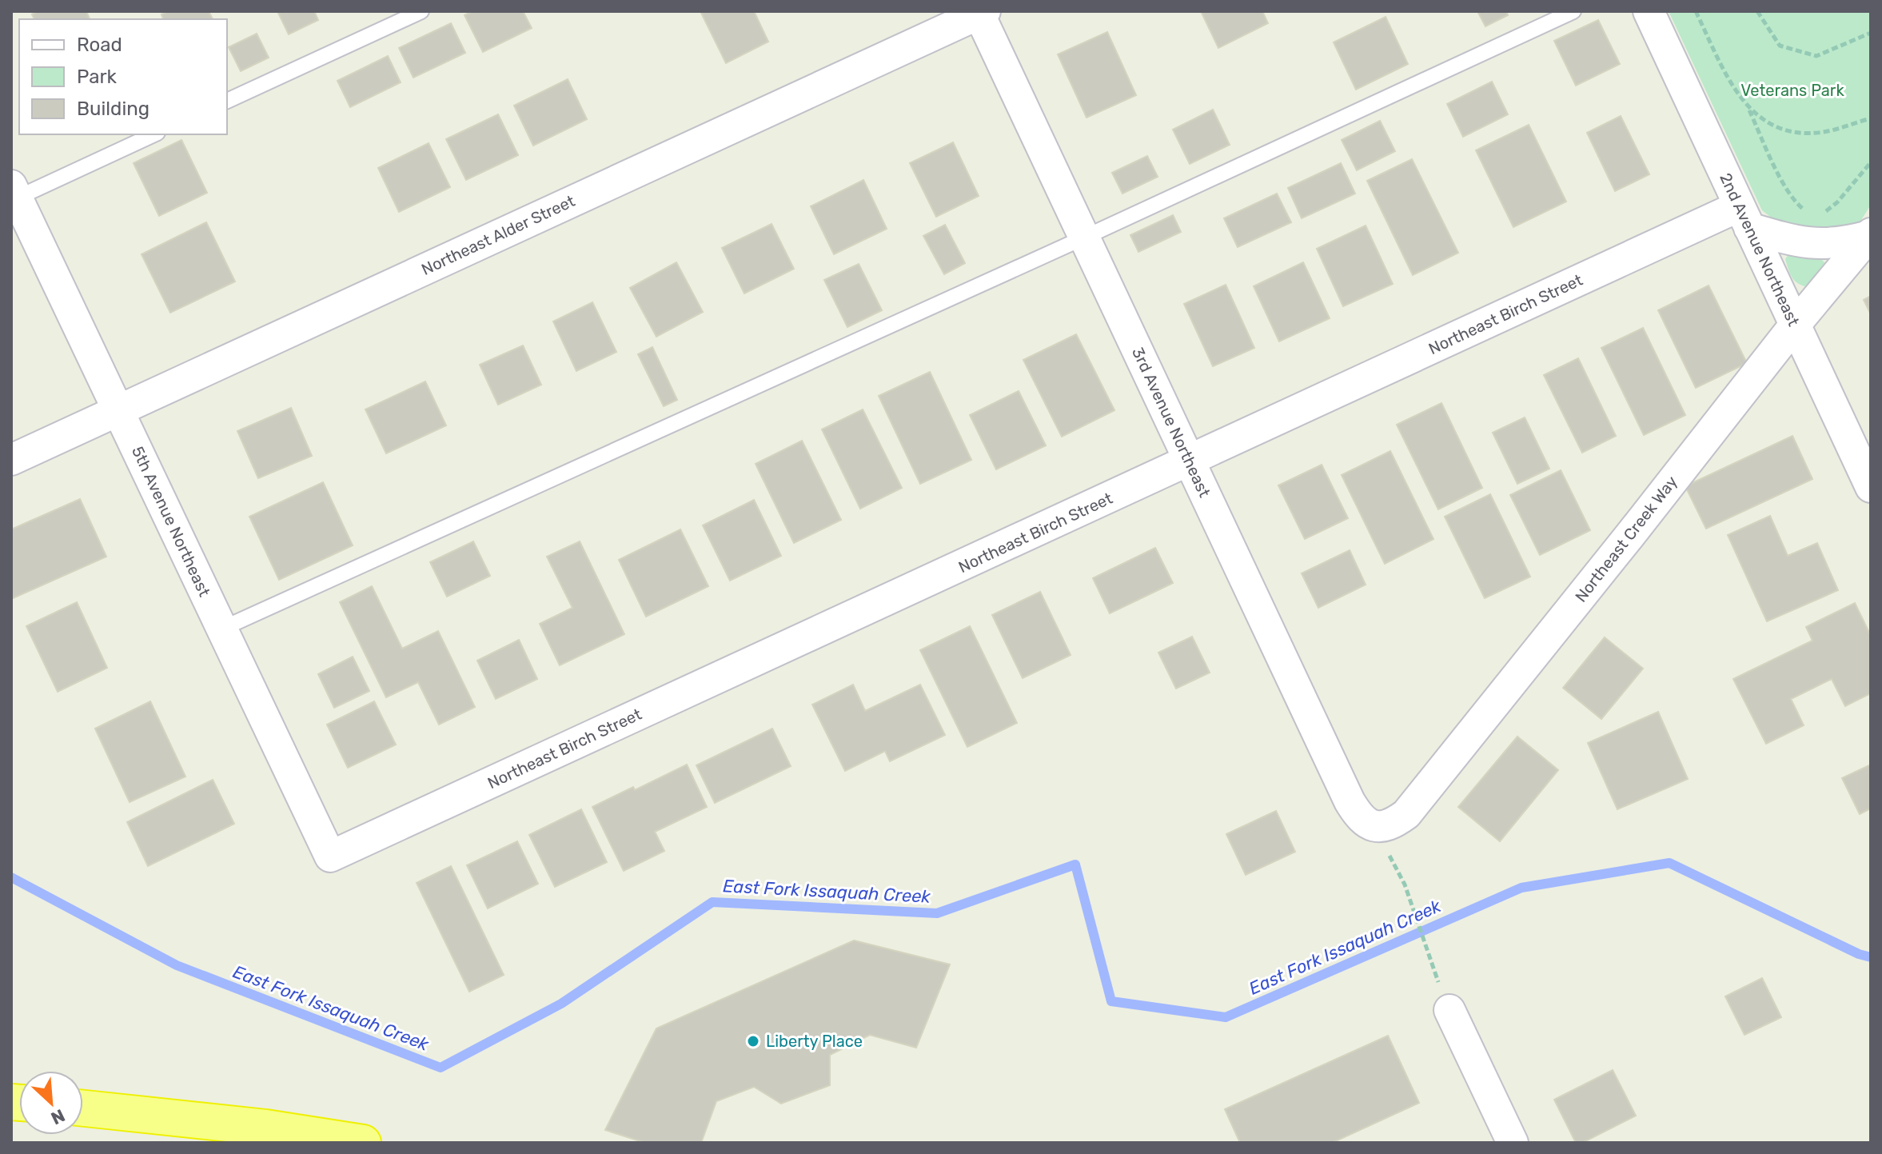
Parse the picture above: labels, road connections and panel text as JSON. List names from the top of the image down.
{
  "streets": {
    "street": [
      "Northeast Alder Street",
      "2nd Avenue Northeast",
      "Northeast Birch Street",
      "3rd Avenue Northeast",
      "5th Avenue Northeast",
      "Northeast Creek Way"
    ]
  },
  "crossings": [
    ["Northeast Alder Street", "3rd Avenue Northeast"],
    ["Northeast Alder Street", "5th Avenue Northeast"],
    ["2nd Avenue Northeast", "Northeast Birch Street"],
    ["2nd Avenue Northeast", "Northeast Creek Way"],
    ["Northeast Birch Street", "3rd Avenue Northeast"],
    ["Northeast Birch Street", "5th Avenue Northeast"],
    ["Northeast Birch Street", "Northeast Creek Way"],
    ["3rd Avenue Northeast", "Northeast Creek Way"]
  ],
  "water": ["East Fork Issaquah Creek"],
  "parks": ["Veterans Park"],
  "places": ["Liberty Place"],
  "legend": ["Road", "Park", "Building"],
  "north": "bottom right"
}
